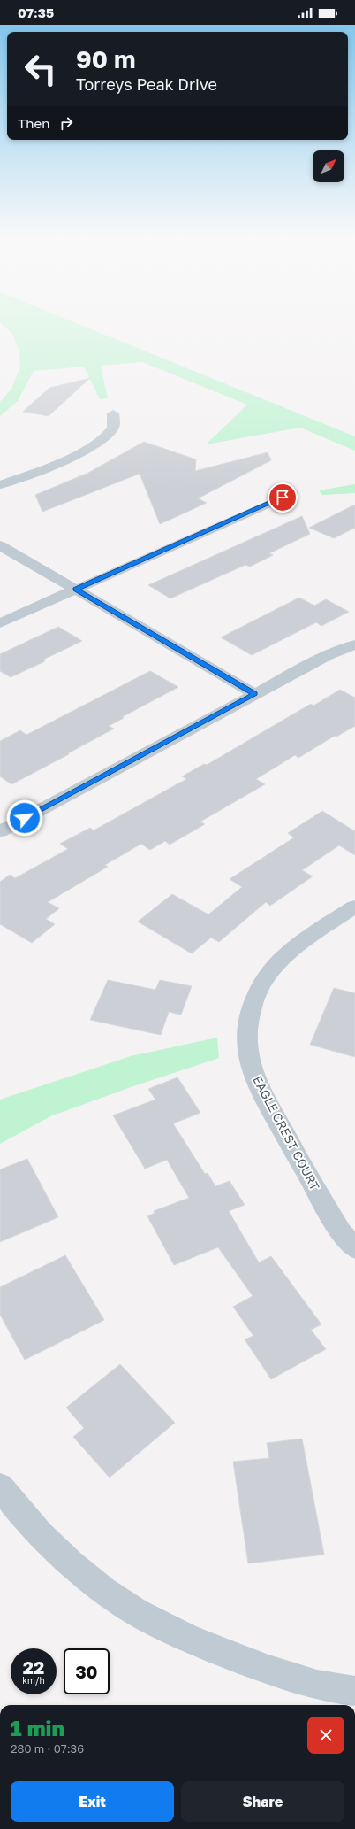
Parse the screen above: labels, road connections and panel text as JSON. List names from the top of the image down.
{
  "streets": {
    "street": ["EAGLE CREST COURT"]
  },
  "north": "top right",
  "page": {
    "status": "07:35",
    "turn": ["90 m", "Torreys Peak Drive"],
    "then": "Then",
    "speed": "22 km/h",
    "limit": "30",
    "heading": ["1 min", "280 m · 07:36"],
    "buttons": ["Exit", "Share"]
  }
}
